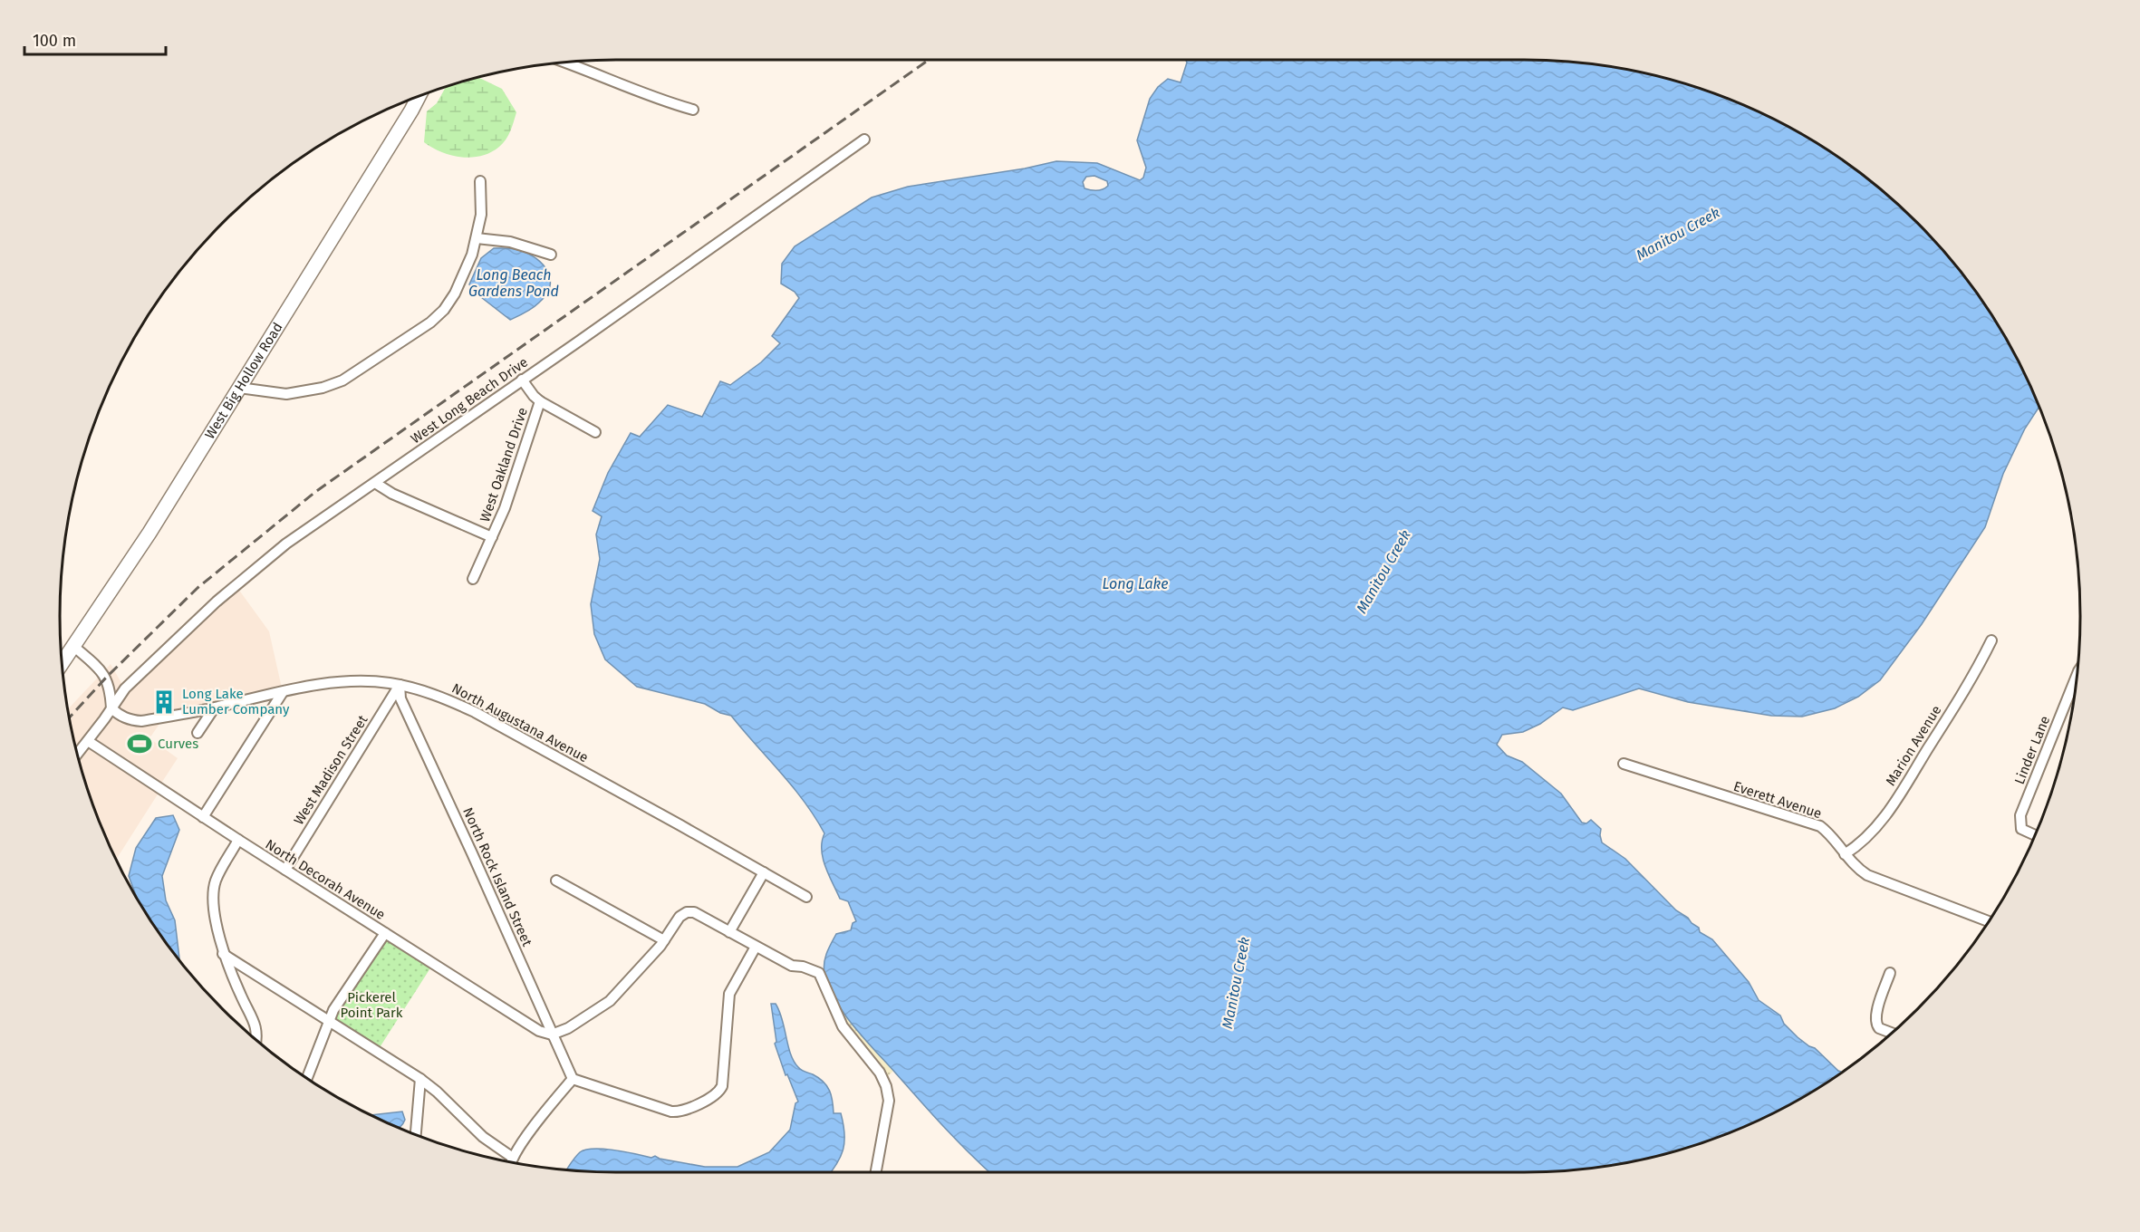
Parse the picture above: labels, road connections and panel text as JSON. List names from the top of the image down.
{
  "streets": {
    "main road": ["West Big Hollow Road"],
    "street": [
      "West Long Beach Drive",
      "West Oakland Drive",
      "North Augustana Avenue",
      "Marion Avenue",
      "Linder Lane",
      "West Madison Street",
      "Everett Avenue",
      "North Rock Island Street",
      "North Decorah Avenue"
    ]
  },
  "crossings": [
    ["West Long Beach Drive", "West Oakland Drive"],
    ["West Long Beach Drive", "North Augustana Avenue"],
    ["West Long Beach Drive", "North Decorah Avenue"],
    ["North Augustana Avenue", "West Madison Street"],
    ["North Augustana Avenue", "North Rock Island Street"],
    ["Marion Avenue", "Everett Avenue"],
    ["West Madison Street", "North Rock Island Street"],
    ["West Madison Street", "North Decorah Avenue"],
    ["North Rock Island Street", "North Decorah Avenue"]
  ],
  "water": ["Manitou Creek", "Long Beach Gardens Pond", "Long Lake"],
  "parks": ["Pickerel Point Park"],
  "places": {
    "building": ["Long Lake Lumber Company"],
    "sports": ["Curves"]
  },
  "scale_bar": "100 m"
}
